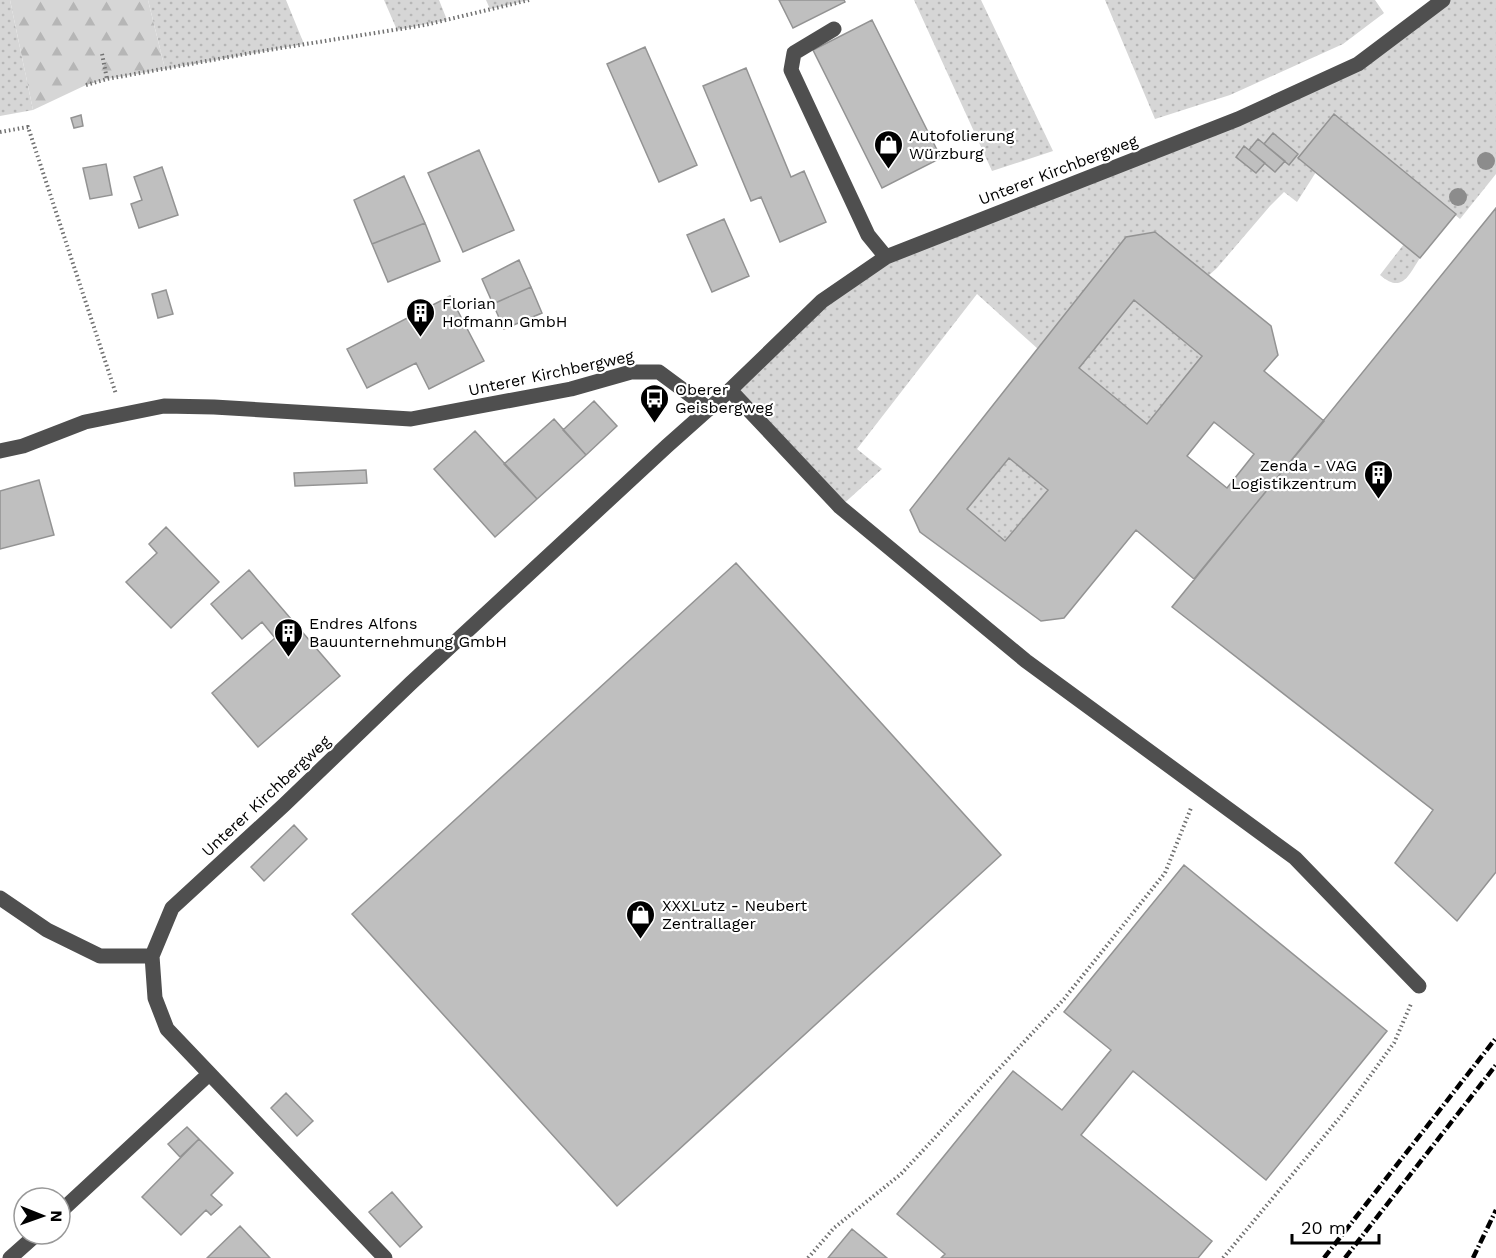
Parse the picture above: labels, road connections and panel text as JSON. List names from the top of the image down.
{
  "streets": {
    "street": ["Unterer Kirchbergweg"]
  },
  "places": {
    "shop": ["Autofolierung Würzburg", "XXXLutz - Neubert Zentrallager"],
    "building": ["Florian Hofmann GmbH", "Zenda - VAG Logistikzentrum", "Endres Alfons Bauunternehmung GmbH"],
    "bus stop": ["Oberer Geisbergweg"]
  },
  "scale_bar": "20 m",
  "north": "right"
}
